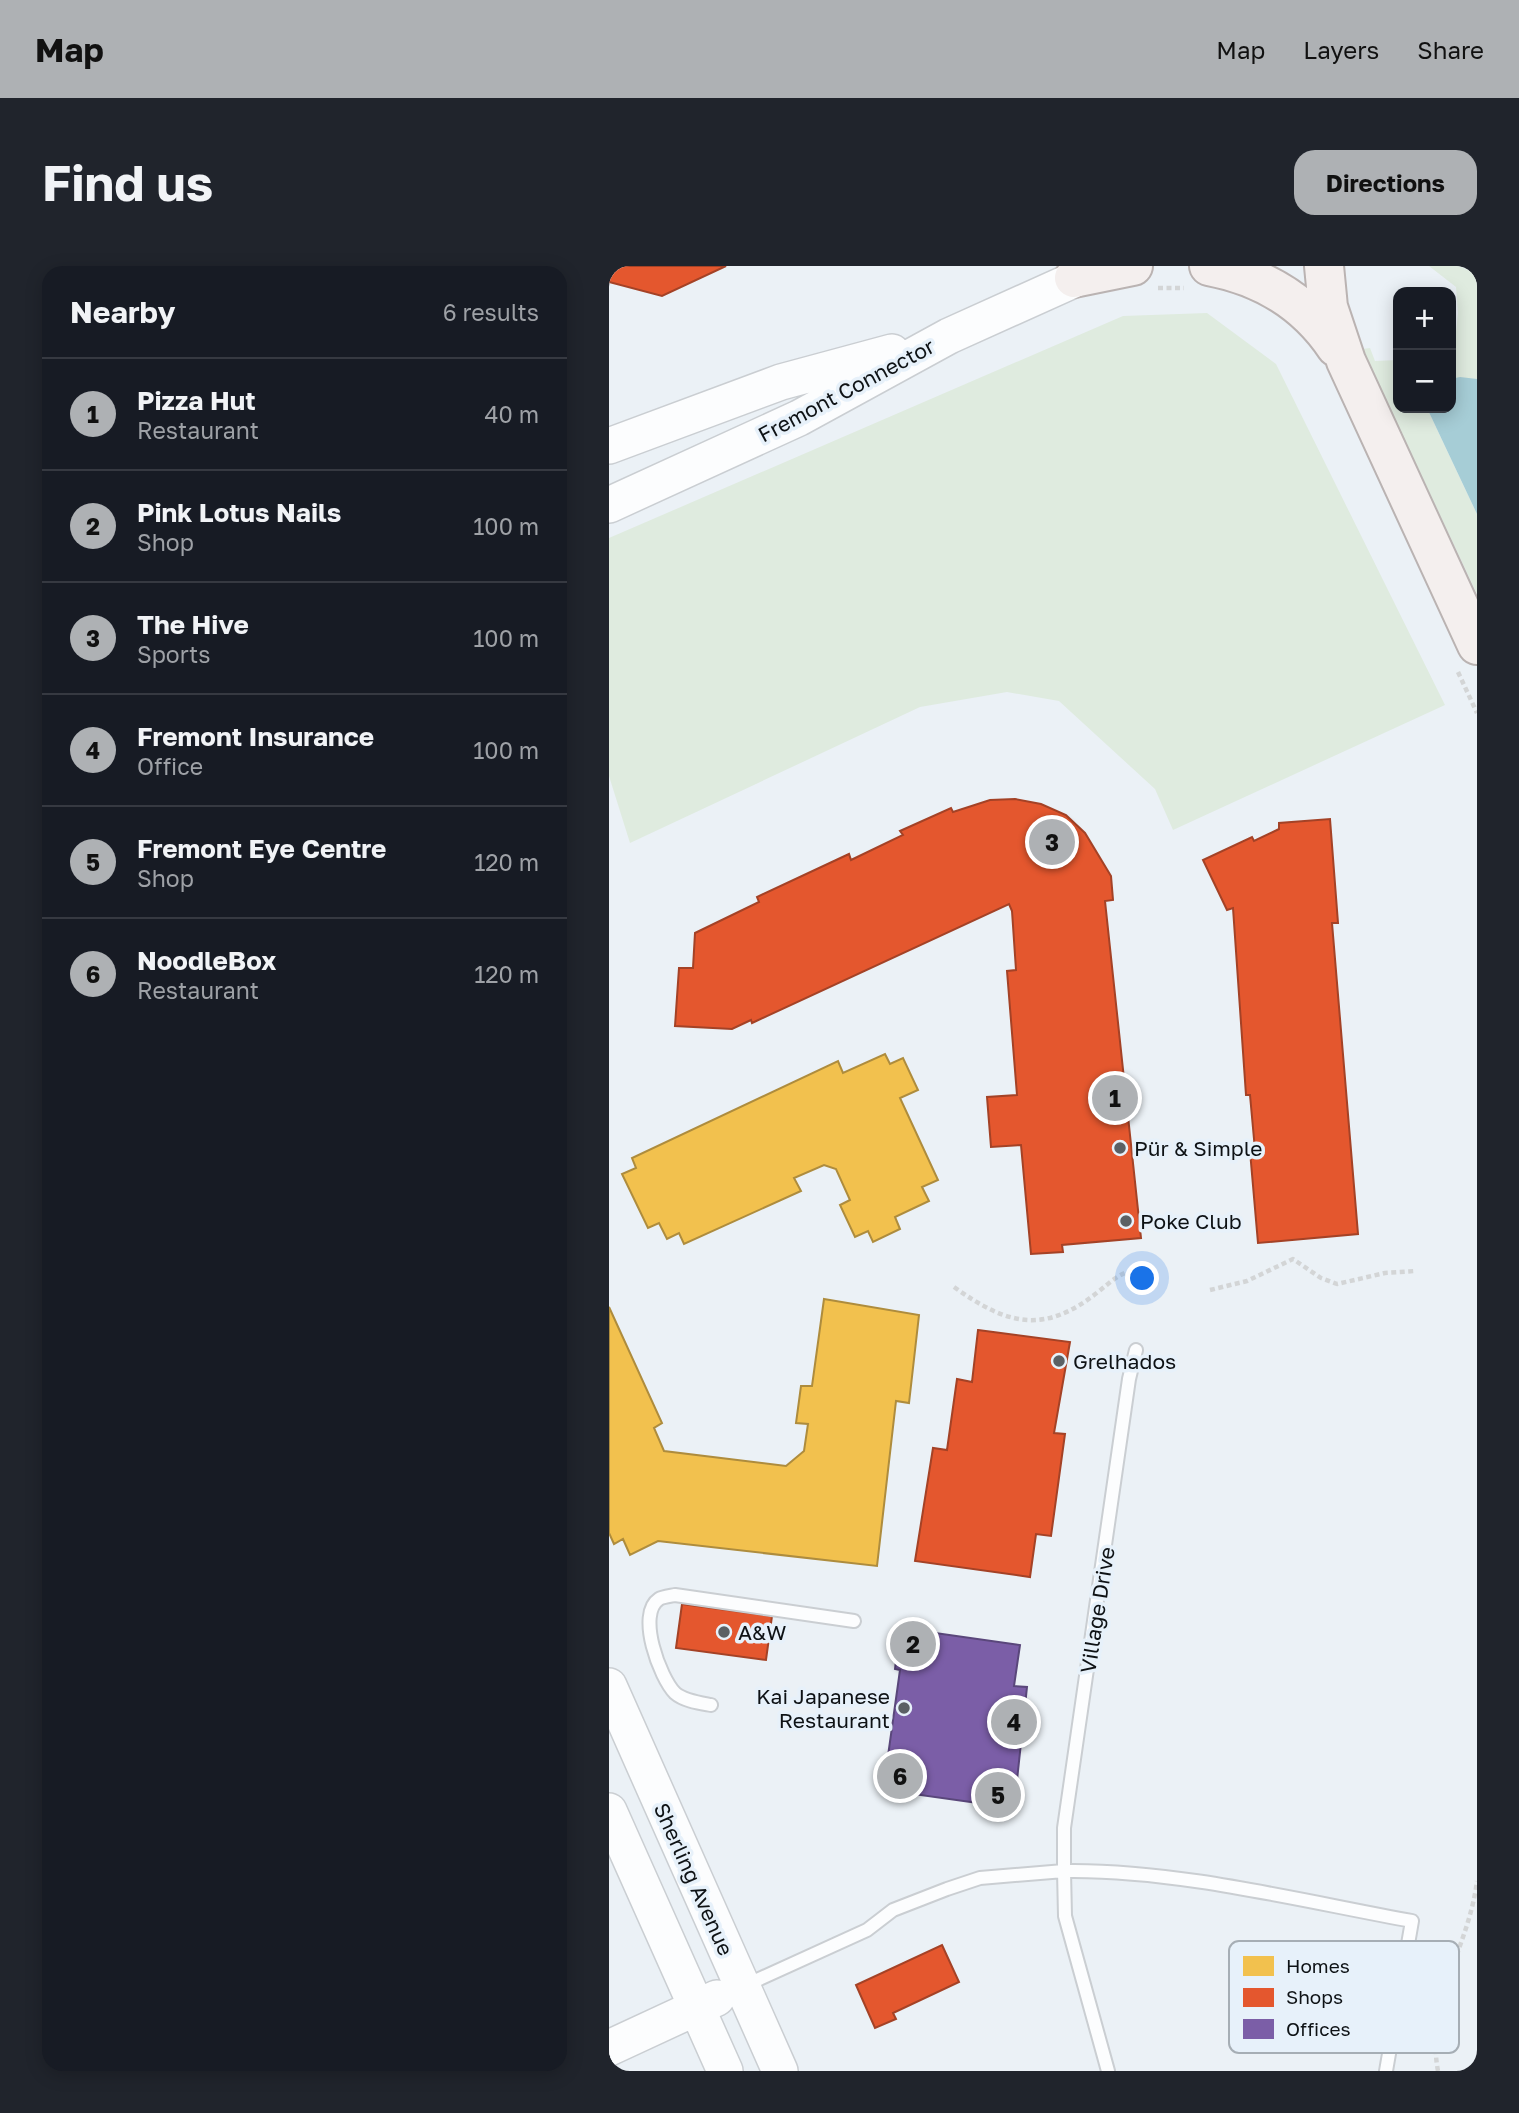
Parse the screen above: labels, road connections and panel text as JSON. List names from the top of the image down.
{
  "streets": {
    "main road": ["Fremont Connector", "Sherling Avenue"],
    "lane": ["Village Drive"]
  },
  "places": [
    "Pür & Simple",
    "Poke Club",
    "Grelhados",
    "A&W",
    "Kai Japanese Restaurant"
  ],
  "legend": ["Homes", "Shops", "Offices"],
  "page": {
    "header": "Map",
    "nav": ["Map", "Layers", "Share"],
    "buttons": "Directions",
    "title": "Find us",
    "heading": ["Nearby", "6 results"],
    "map_buttons": ["+", "−"],
    "list": [
      {
        "mark": "1",
        "name": "Pizza Hut",
        "note": "Restaurant",
        "value": "40 m"
      },
      {
        "mark": "2",
        "name": "Pink Lotus Nails",
        "note": "Shop",
        "value": "100 m"
      },
      {
        "mark": "3",
        "name": "The Hive",
        "note": "Sports",
        "value": "100 m"
      },
      {
        "mark": "4",
        "name": "Fremont Insurance",
        "note": "Office",
        "value": "100 m"
      },
      {
        "mark": "5",
        "name": "Fremont Eye Centre",
        "note": "Shop",
        "value": "120 m"
      },
      {
        "mark": "6",
        "name": "NoodleBox",
        "note": "Restaurant",
        "value": "120 m"
      }
    ],
    "pins": [
      "3",
      "1",
      "2",
      "4",
      "6",
      "5"
    ]
  }
}
